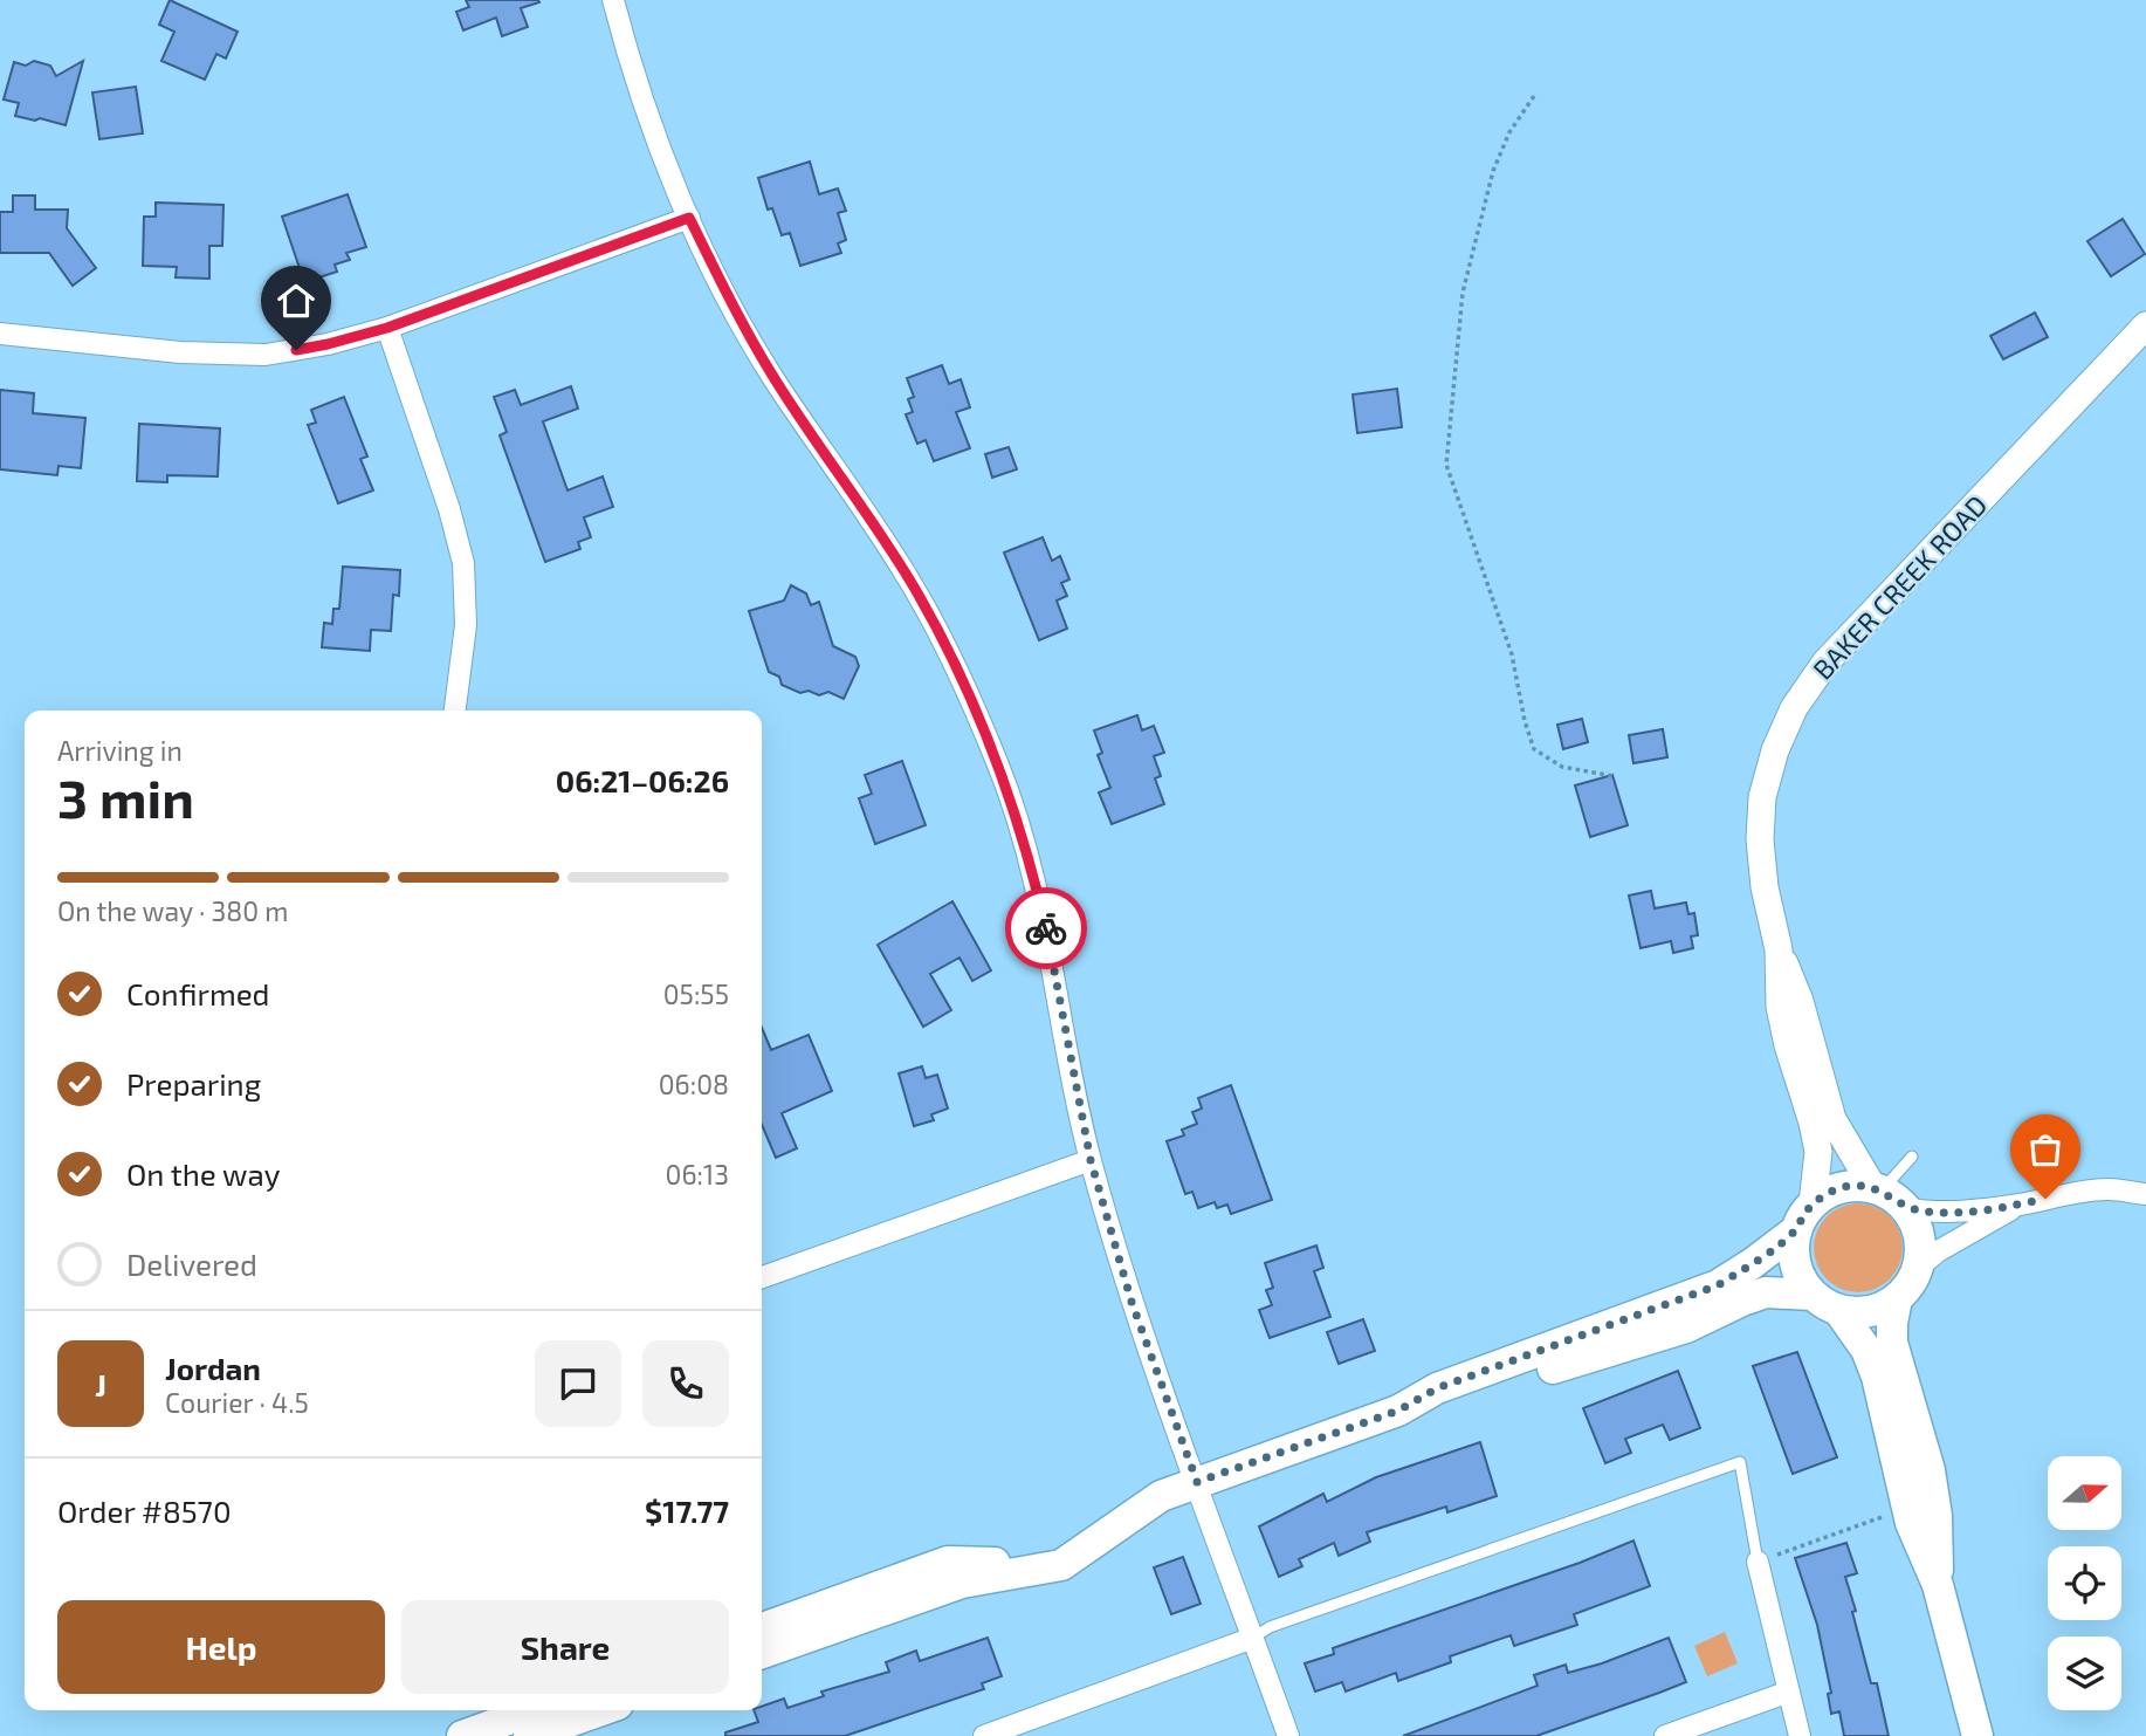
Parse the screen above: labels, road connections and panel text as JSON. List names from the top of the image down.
{
  "streets": {
    "street": ["BAKER CREEK ROAD"]
  },
  "north": "right",
  "page": {
    "heading": ["3 min", "Arriving in", "06:21–06:26"],
    "panel": [
      "Jordan",
      "Courier · 4.5",
      "Order #8570",
      "$17.77"
    ],
    "bar": "On the way · 380 m",
    "list": [
      ["Confirmed", "05:55"],
      ["Preparing", "06:08"],
      ["On the way", "06:13"],
      "Delivered"
    ],
    "round": "J",
    "buttons": ["Help", "Share"]
  }
}
